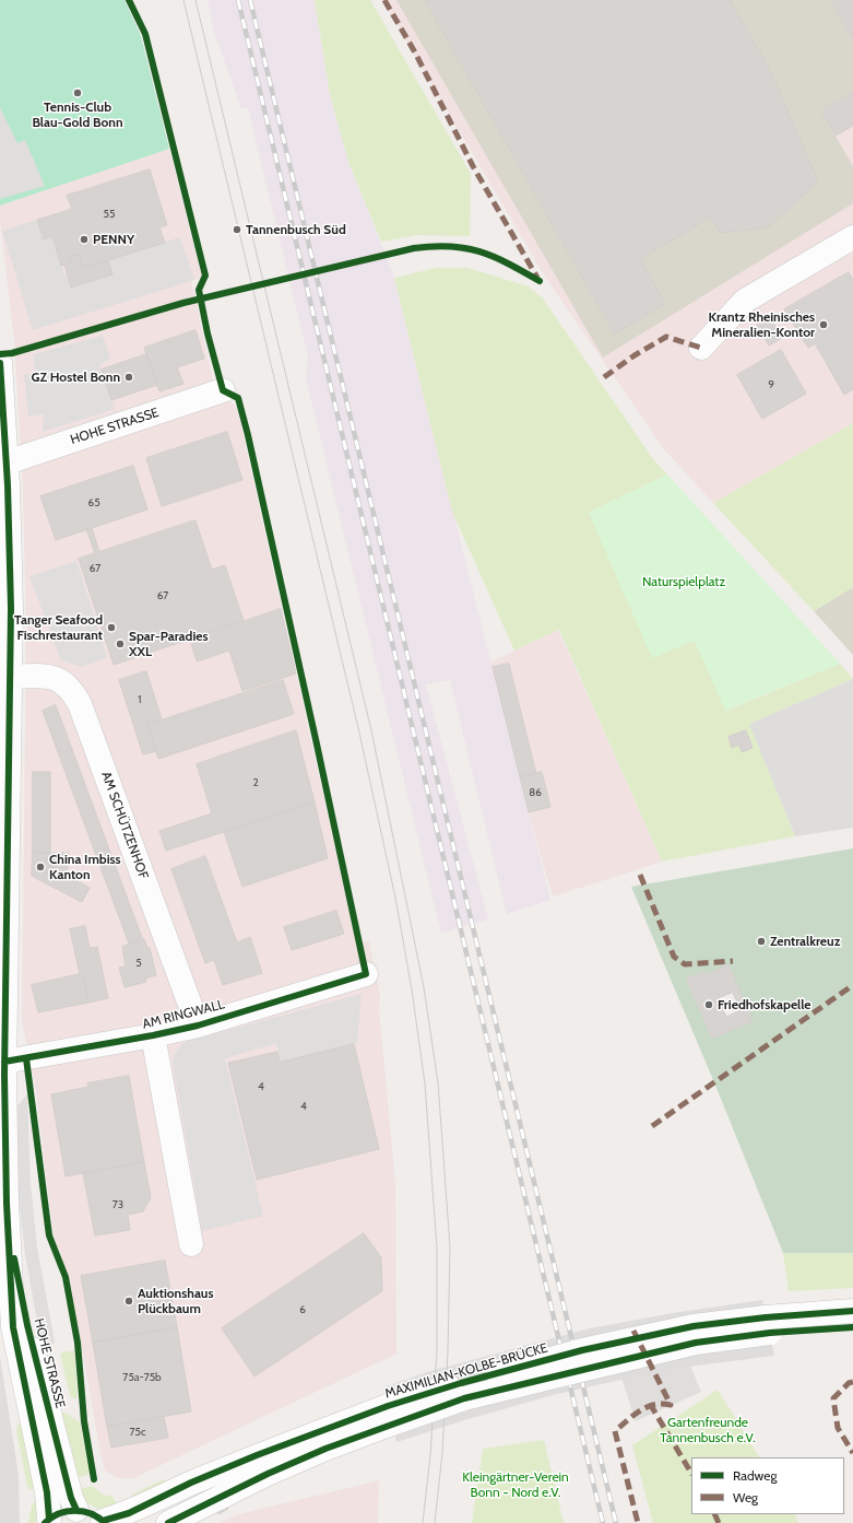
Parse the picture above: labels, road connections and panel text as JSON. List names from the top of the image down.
{
  "streets": {
    "street": [
      "HOHE STRASSE",
      "AM SCHÜTZENHOF",
      "AM RINGWALL",
      "MAXIMILIAN-KOLBE-BRÜCKE"
    ]
  },
  "crossings": [
    ["HOHE STRASSE", "AM SCHÜTZENHOF"],
    ["HOHE STRASSE", "AM RINGWALL"],
    ["AM SCHÜTZENHOF", "AM RINGWALL"]
  ],
  "parks": ["Naturspielplatz", "Gartenfreunde Tannenbusch e.V.", "Kleingärtner-Verein Bonn - Nord e.V."],
  "places": [
    "Tennis-Club Blau-Gold Bonn",
    "Tannenbusch Süd",
    "PENNY",
    "Krantz Rheinisches Mineralien-Kontor",
    "GZ Hostel Bonn",
    "Tanger Seafood Fischrestaurant",
    "Spar-Paradies XXL",
    "China Imbiss Kanton",
    "Zentralkreuz",
    "Friedhofskapelle",
    "Auktionshaus Plückbaum"
  ],
  "house_numbers": [
    "55",
    "9",
    "65",
    "67",
    "67",
    "1",
    "2",
    "86",
    "5",
    "4",
    "4",
    "73",
    "6",
    "75a-75b",
    "75c"
  ],
  "legend": ["Radweg", "Weg"]
}
